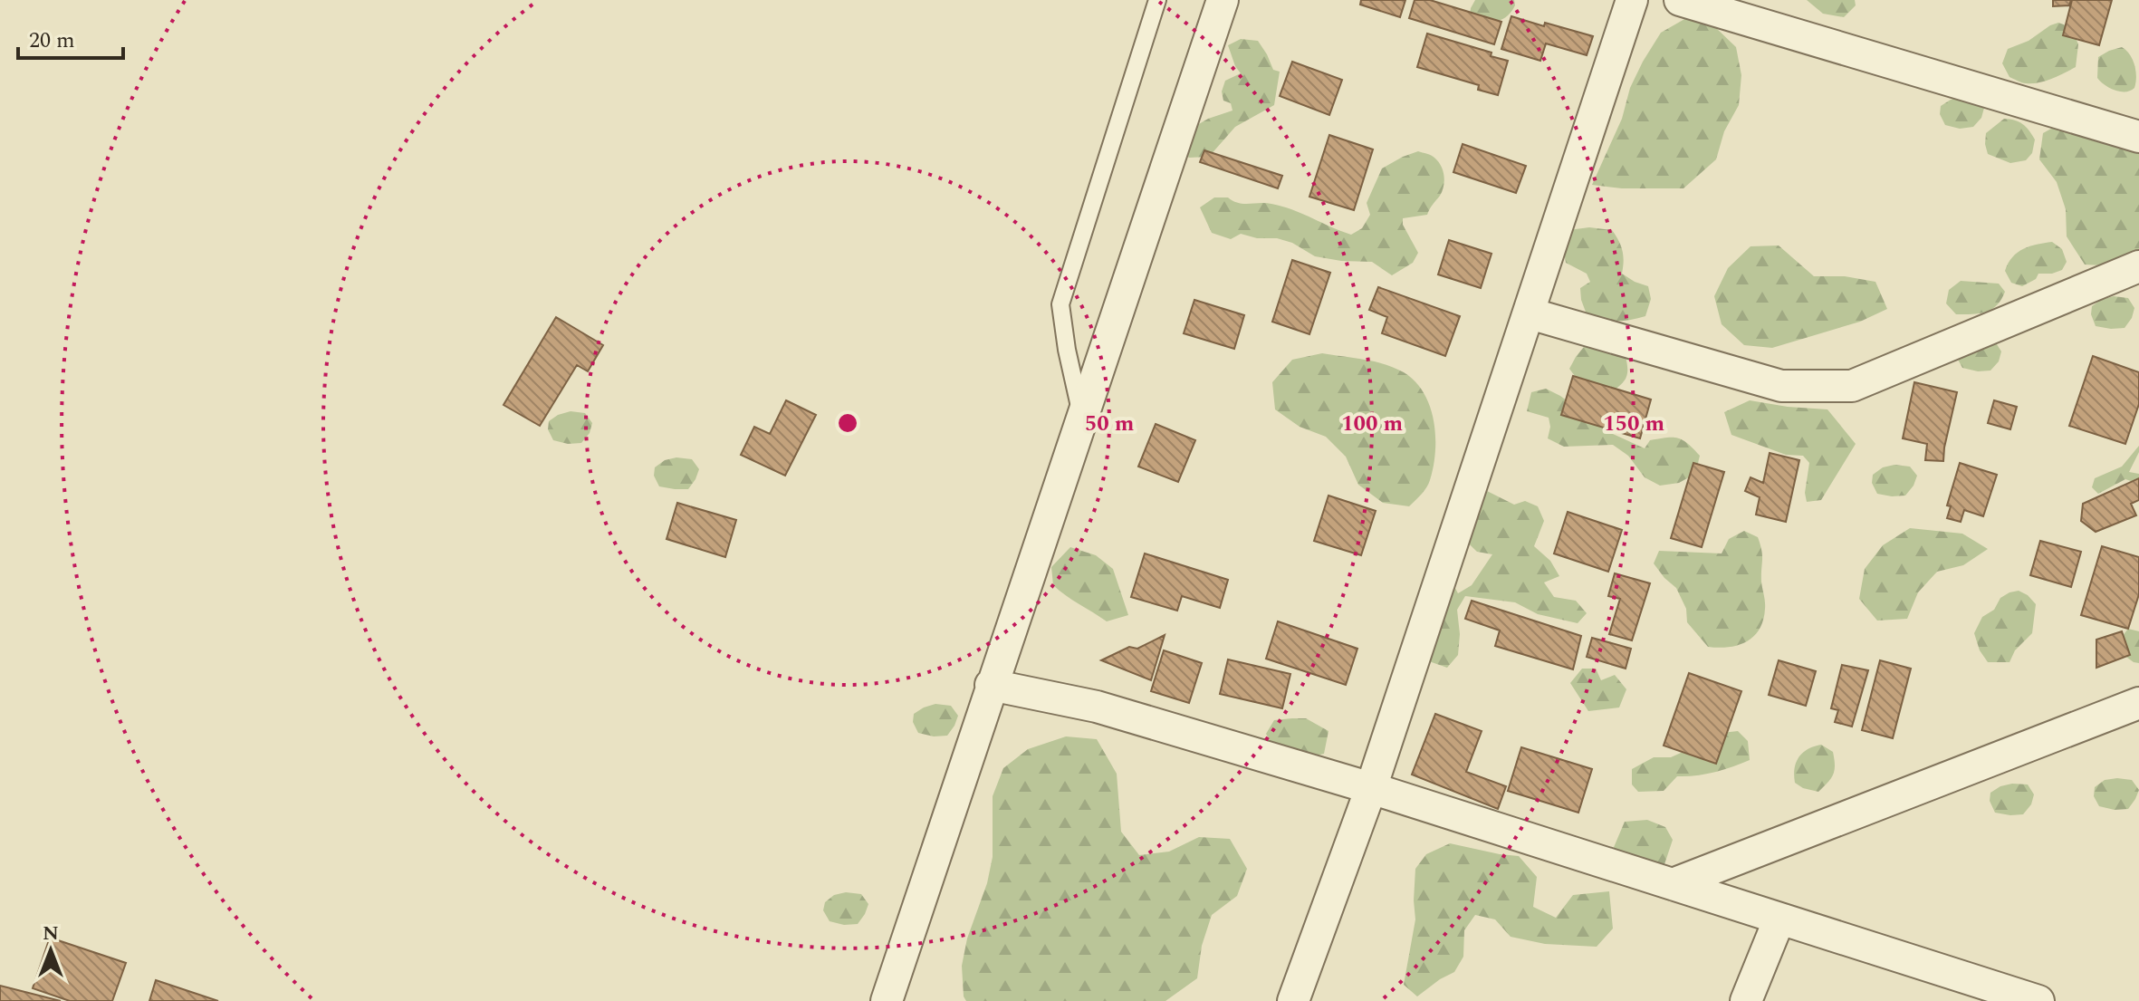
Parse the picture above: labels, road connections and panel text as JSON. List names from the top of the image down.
{
  "scale_bar": "20 m",
  "north": "top",
  "rings": ["50 m", "100 m", "150 m"]
}
